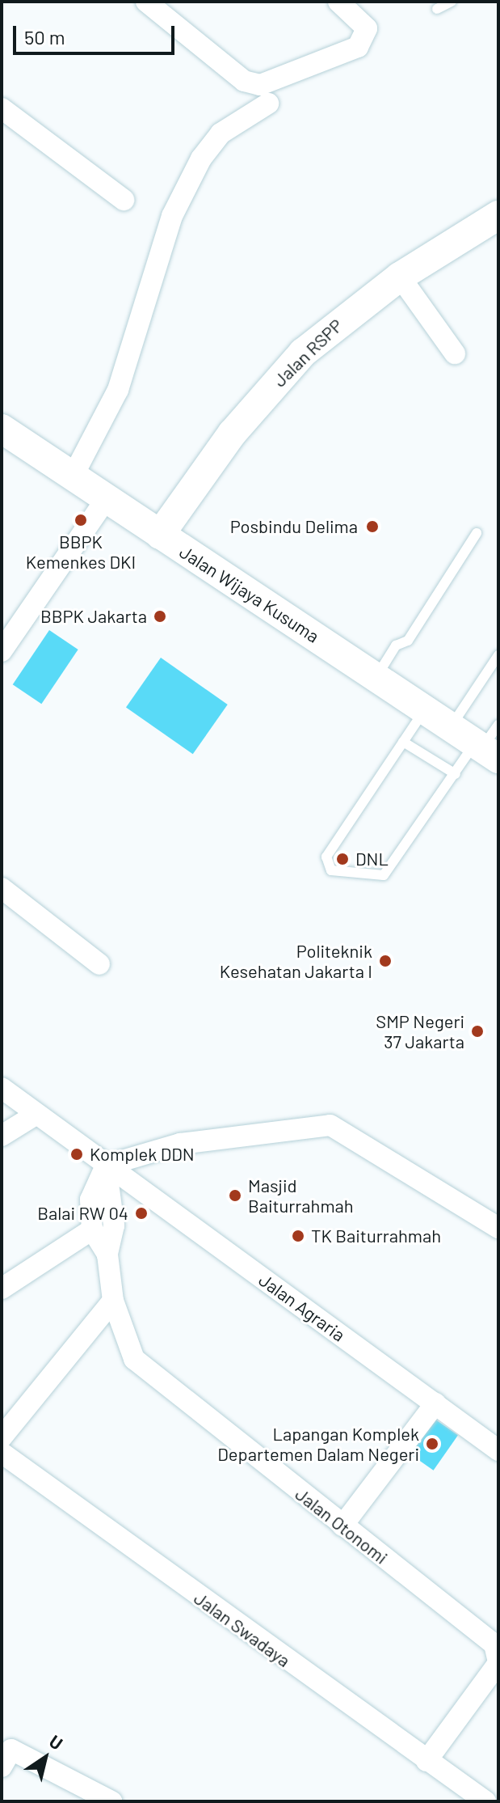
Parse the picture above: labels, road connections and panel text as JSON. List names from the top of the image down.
{
  "streets": {
    "street": [
      "Jalan RSPP",
      "Jalan Wijaya Kusuma",
      "Jalan Agraria",
      "Jalan Otonomi",
      "Jalan Swadaya"
    ]
  },
  "crossings": [
    ["Jalan RSPP", "Jalan Wijaya Kusuma"],
    ["Jalan Otonomi", "Jalan Swadaya"]
  ],
  "places": [
    "BBPK Kemenkes DKI",
    "Posbindu Delima",
    "BBPK Jakarta",
    "DNL",
    "Politeknik Kesehatan Jakarta I",
    "SMP Negeri 37 Jakarta",
    "Komplek DDN",
    "Masjid Baiturrahmah",
    "Balai RW 04",
    "TK Baiturrahmah",
    "Lapangan Komplek Departemen Dalam Negeri"
  ],
  "scale_bar": "50 m",
  "north": "top right"
}
